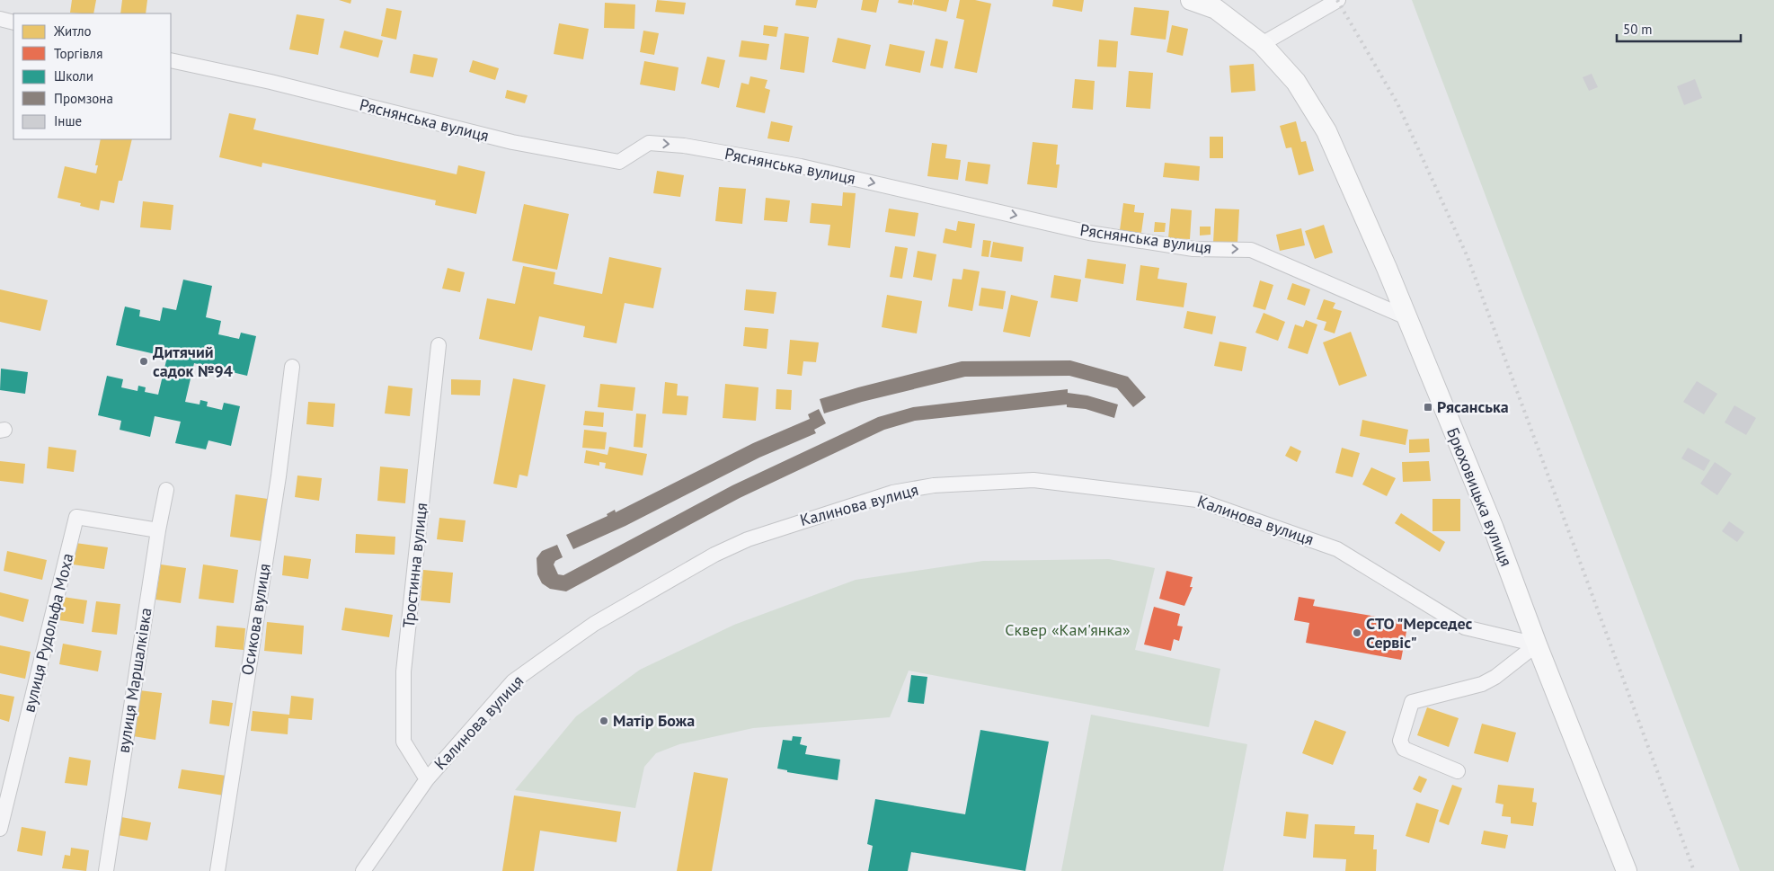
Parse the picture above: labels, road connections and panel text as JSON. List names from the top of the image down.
{
  "streets": {
    "main road": ["Брюховицька вулиця"],
    "street": [
      "Ряснянська вулиця",
      "Калинова вулиця",
      "Тростинна вулиця",
      "Осикова вулиця",
      "вулиця Рудольфа Моха",
      "вулиця Маршалківка"
    ]
  },
  "crossings": [
    ["Ряснянська вулиця", "Брюховицька вулиця"],
    ["Брюховицька вулиця", "Калинова вулиця"],
    ["Калинова вулиця", "Тростинна вулиця"],
    ["вулиця Рудольфа Моха", "вулиця Маршалківка"]
  ],
  "one_way": ["Ряснянська вулиця"],
  "parks": ["Сквер «Кам'янка»"],
  "places": {
    "other": ["Дитячий садок №94", "СТО \"Мерседес Сервіс\"", "Матір Божа"],
    "transit": ["Рясанська"]
  },
  "legend": [
    "Житло",
    "Торгівля",
    "Школи",
    "Промзона",
    "Інше"
  ],
  "scale_bar": "50 m"
}
